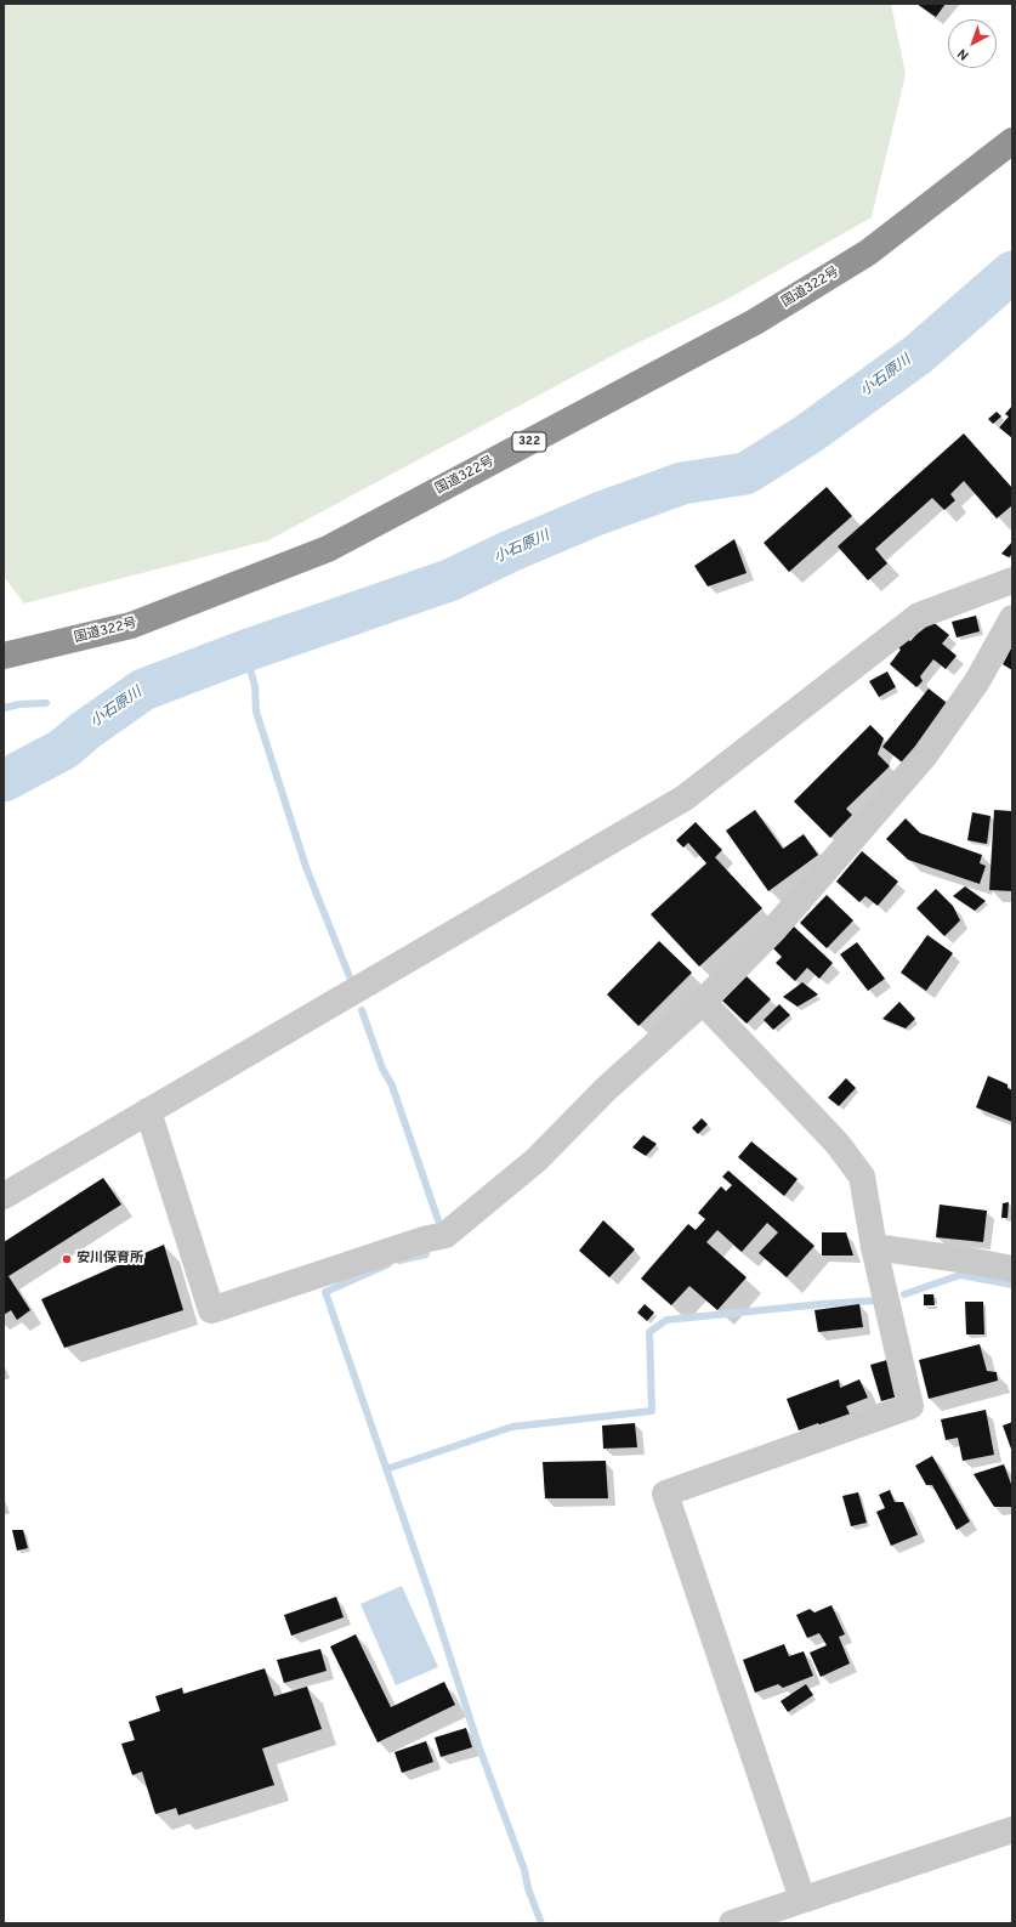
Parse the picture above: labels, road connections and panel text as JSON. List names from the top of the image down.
{
  "streets": {
    "highway": ["国道322号", "322"]
  },
  "water": ["小石原川"],
  "places": ["安川保育所"],
  "north": "bottom left"
}
